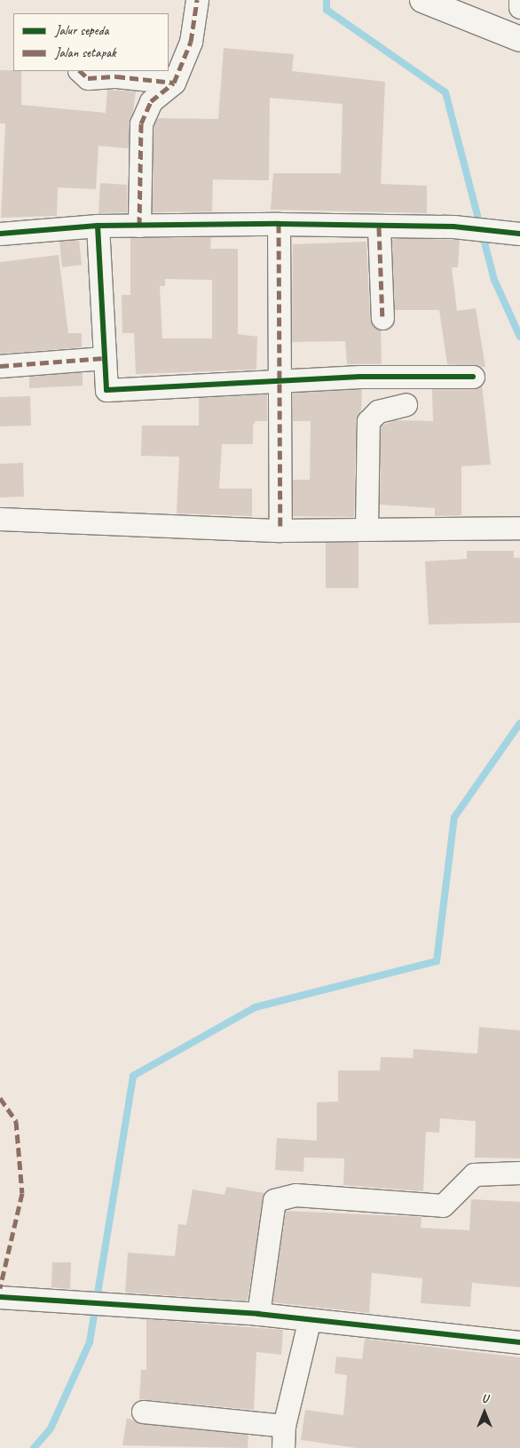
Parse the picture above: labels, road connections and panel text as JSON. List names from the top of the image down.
{
  "legend": ["Jalur sepeda", "Jalan setapak"],
  "north": "top"
}
